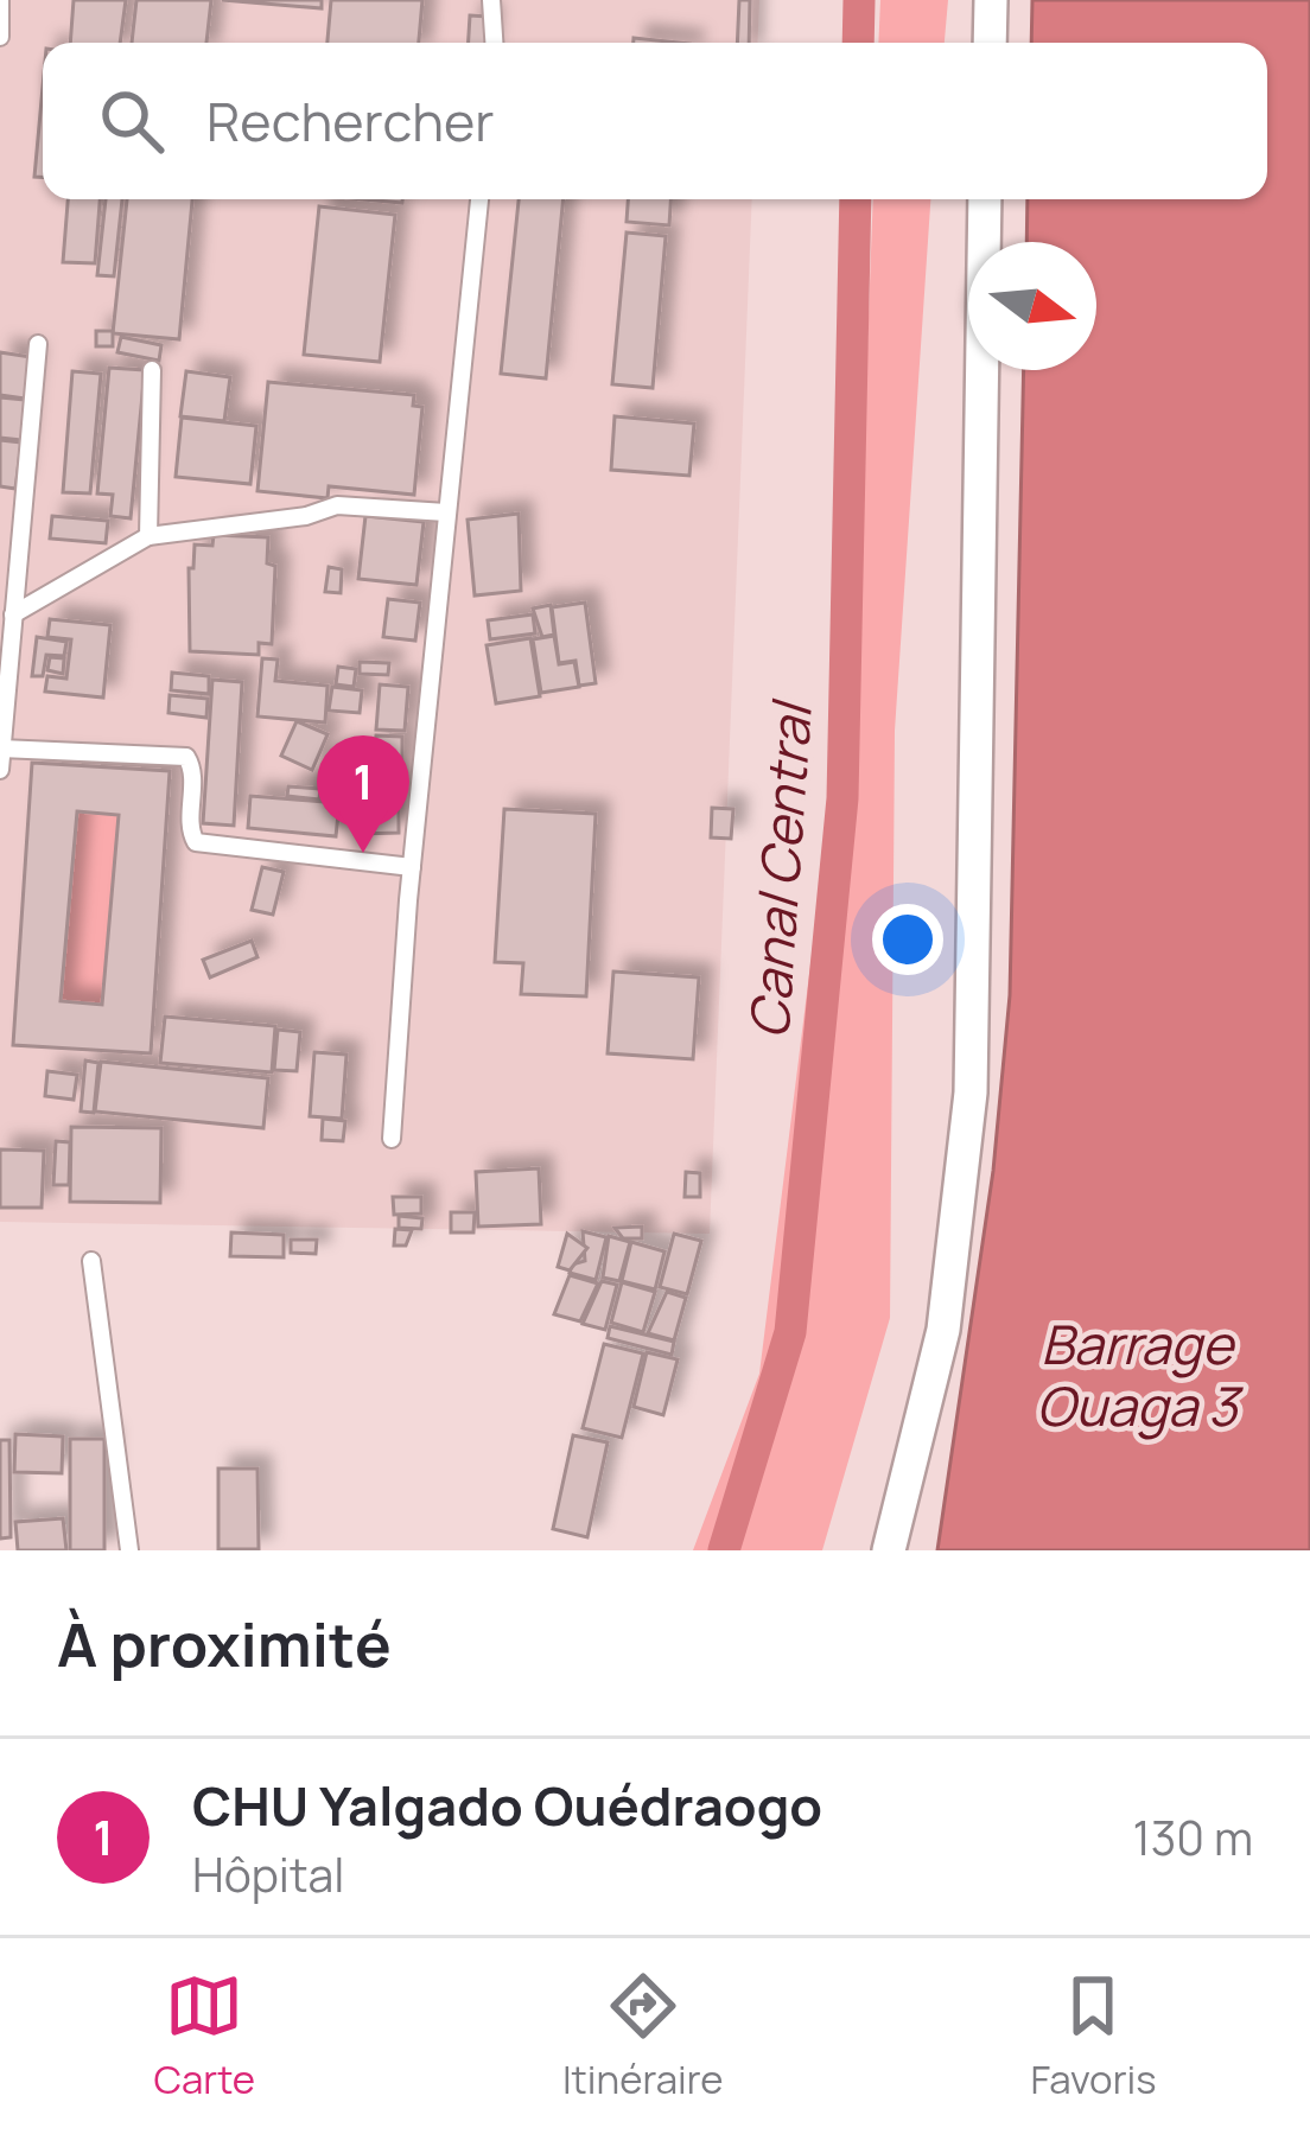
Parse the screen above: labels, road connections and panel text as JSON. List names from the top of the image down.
{
  "water": ["Canal Central", "Barrage Ouaga 3"],
  "north": "right",
  "page": {
    "search": "Rechercher",
    "pins": "1",
    "heading": "À proximité",
    "list": [
      {
        "mark": "1",
        "name": "CHU Yalgado Ouédraogo",
        "note": "Hôpital",
        "value": "130 m"
      }
    ],
    "nav": ["Carte", "Itinéraire", "Favoris"]
  }
}
